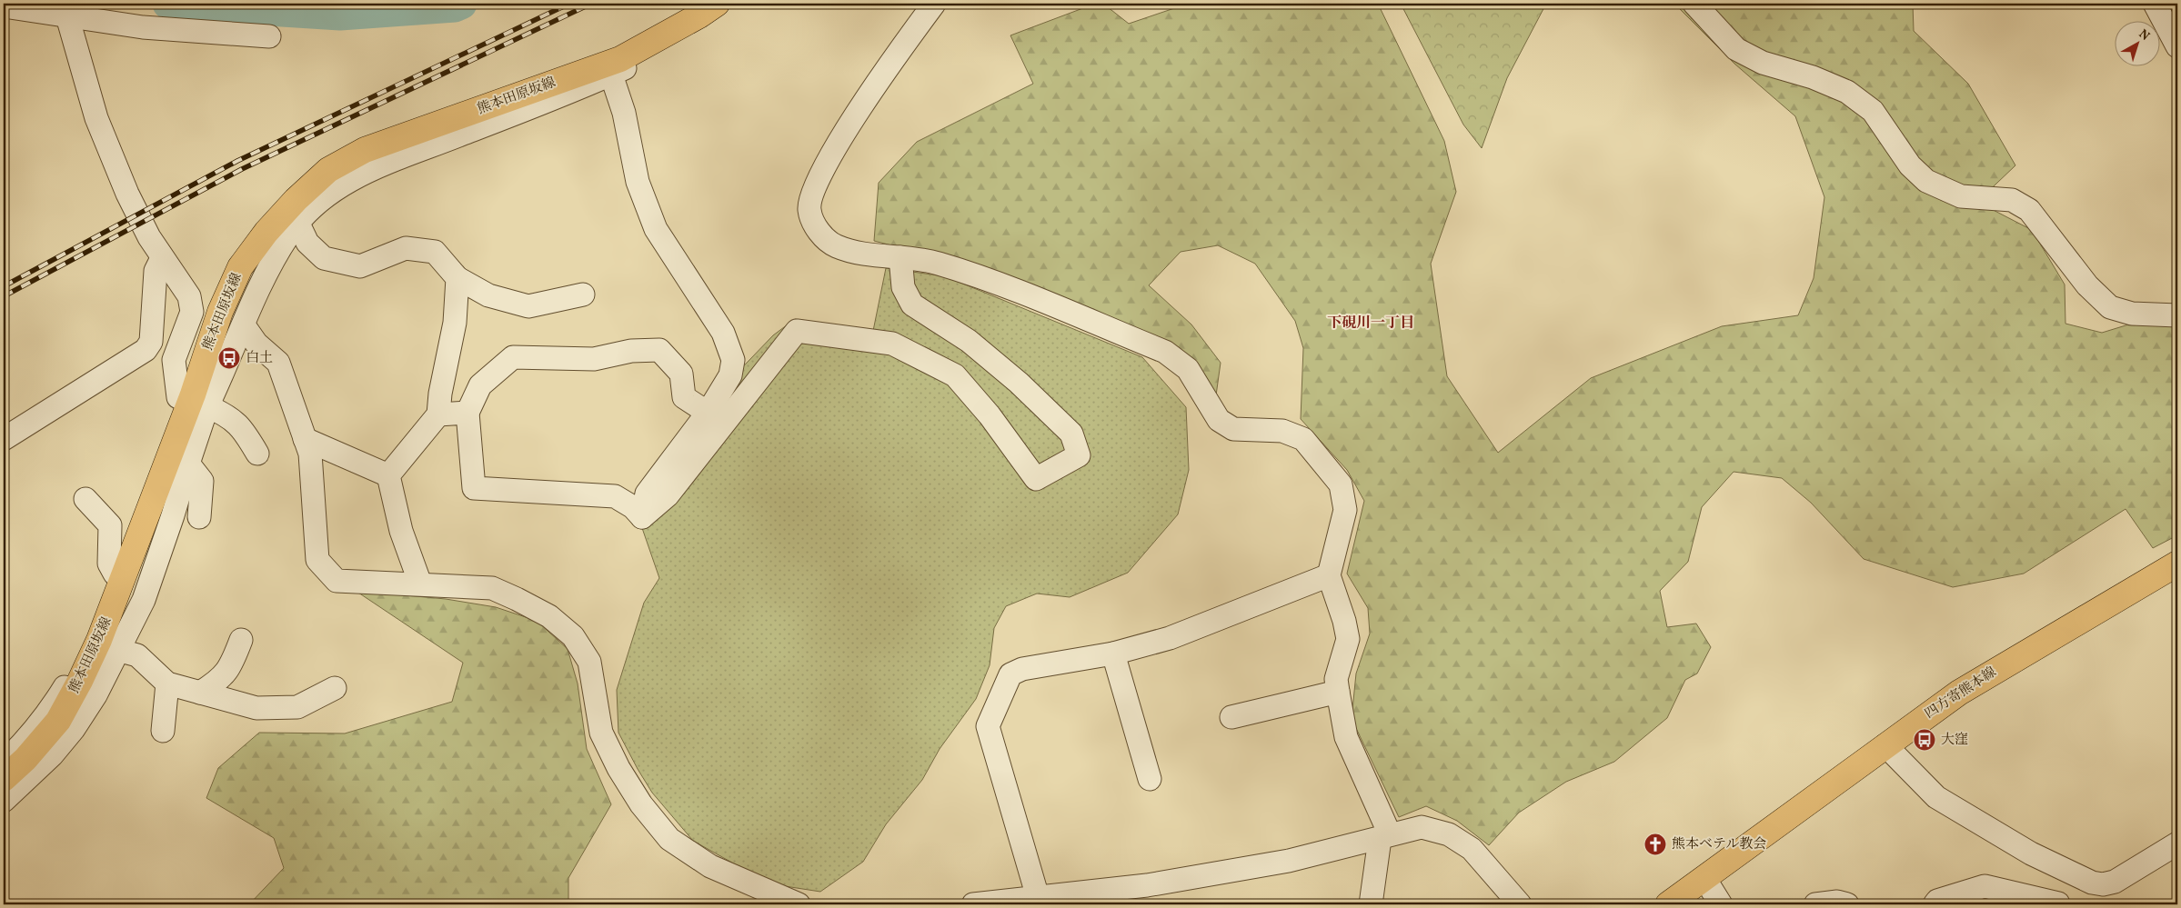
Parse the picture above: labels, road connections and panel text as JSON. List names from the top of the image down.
{
  "streets": {
    "main road": ["熊本田原坂線", "四方寄熊本線"]
  },
  "districts": ["下硯川一丁目"],
  "places": {
    "bus stop": ["白土", "大窪"],
    "church": ["熊本ベテル教会"]
  },
  "north": "top right"
}
